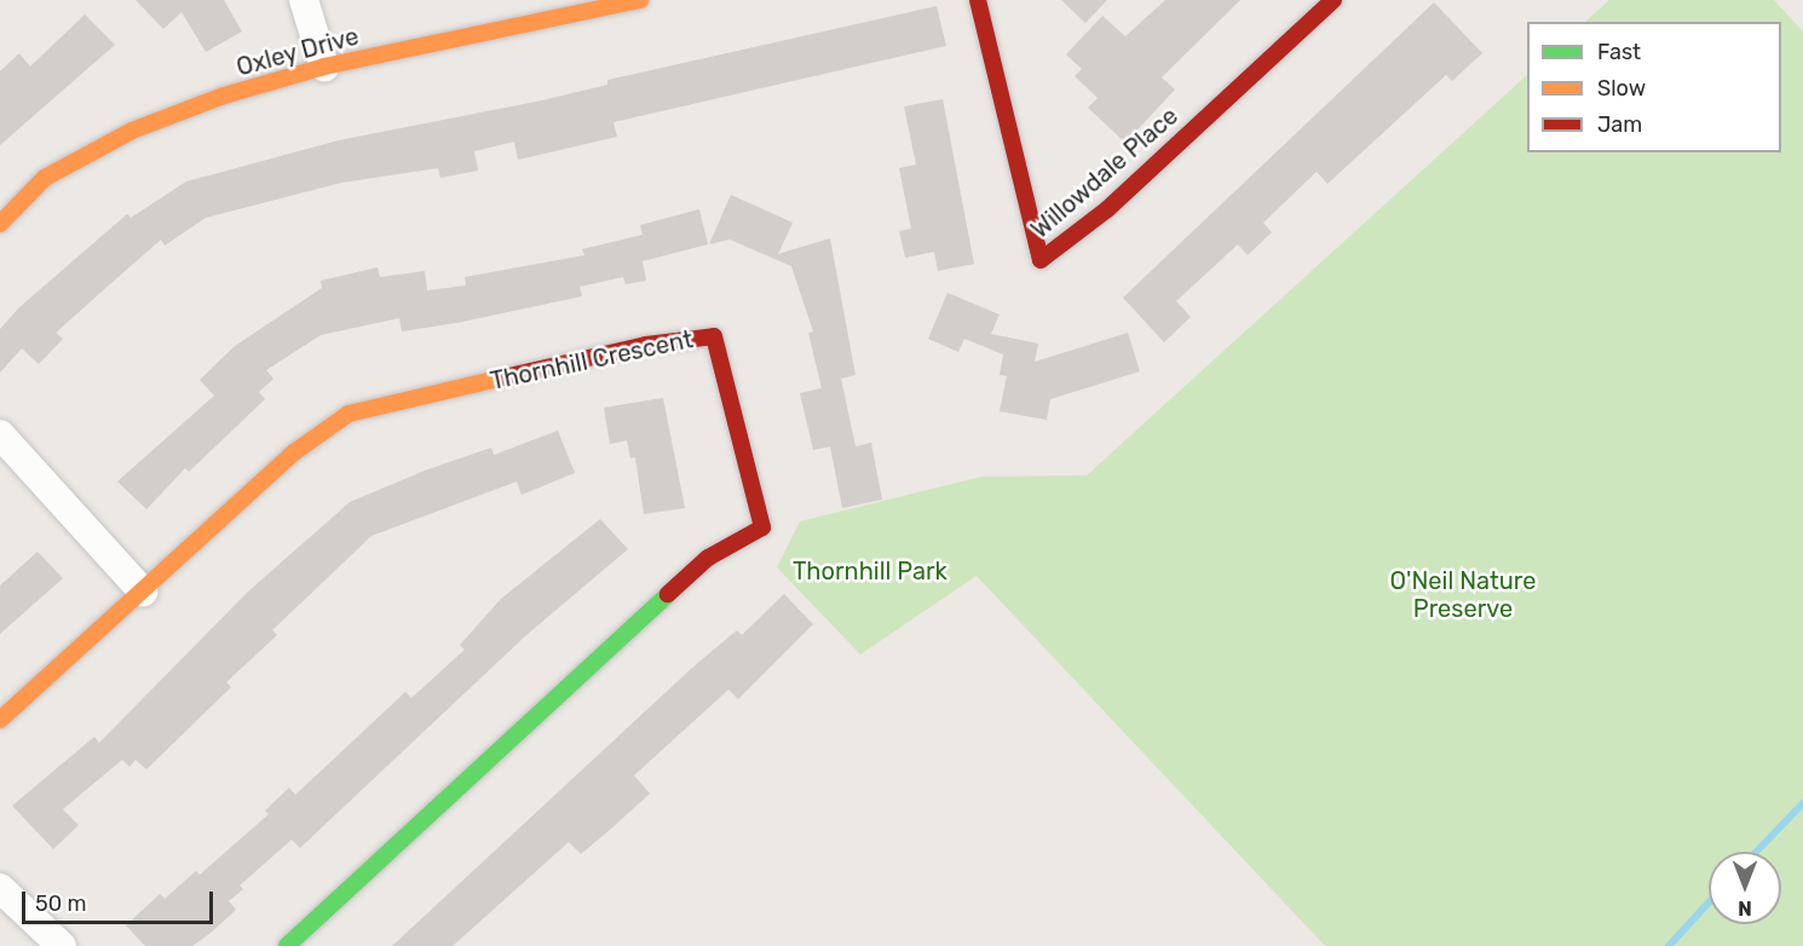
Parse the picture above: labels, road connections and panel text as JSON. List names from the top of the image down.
{
  "streets": {
    "street": ["Oxley Drive", "Willowdale Place", "Thornhill Crescent"]
  },
  "parks": ["Thornhill Park", "O'Neil Nature Preserve"],
  "legend": ["Fast", "Slow", "Jam"],
  "scale_bar": "50 m",
  "north": "bottom"
}
